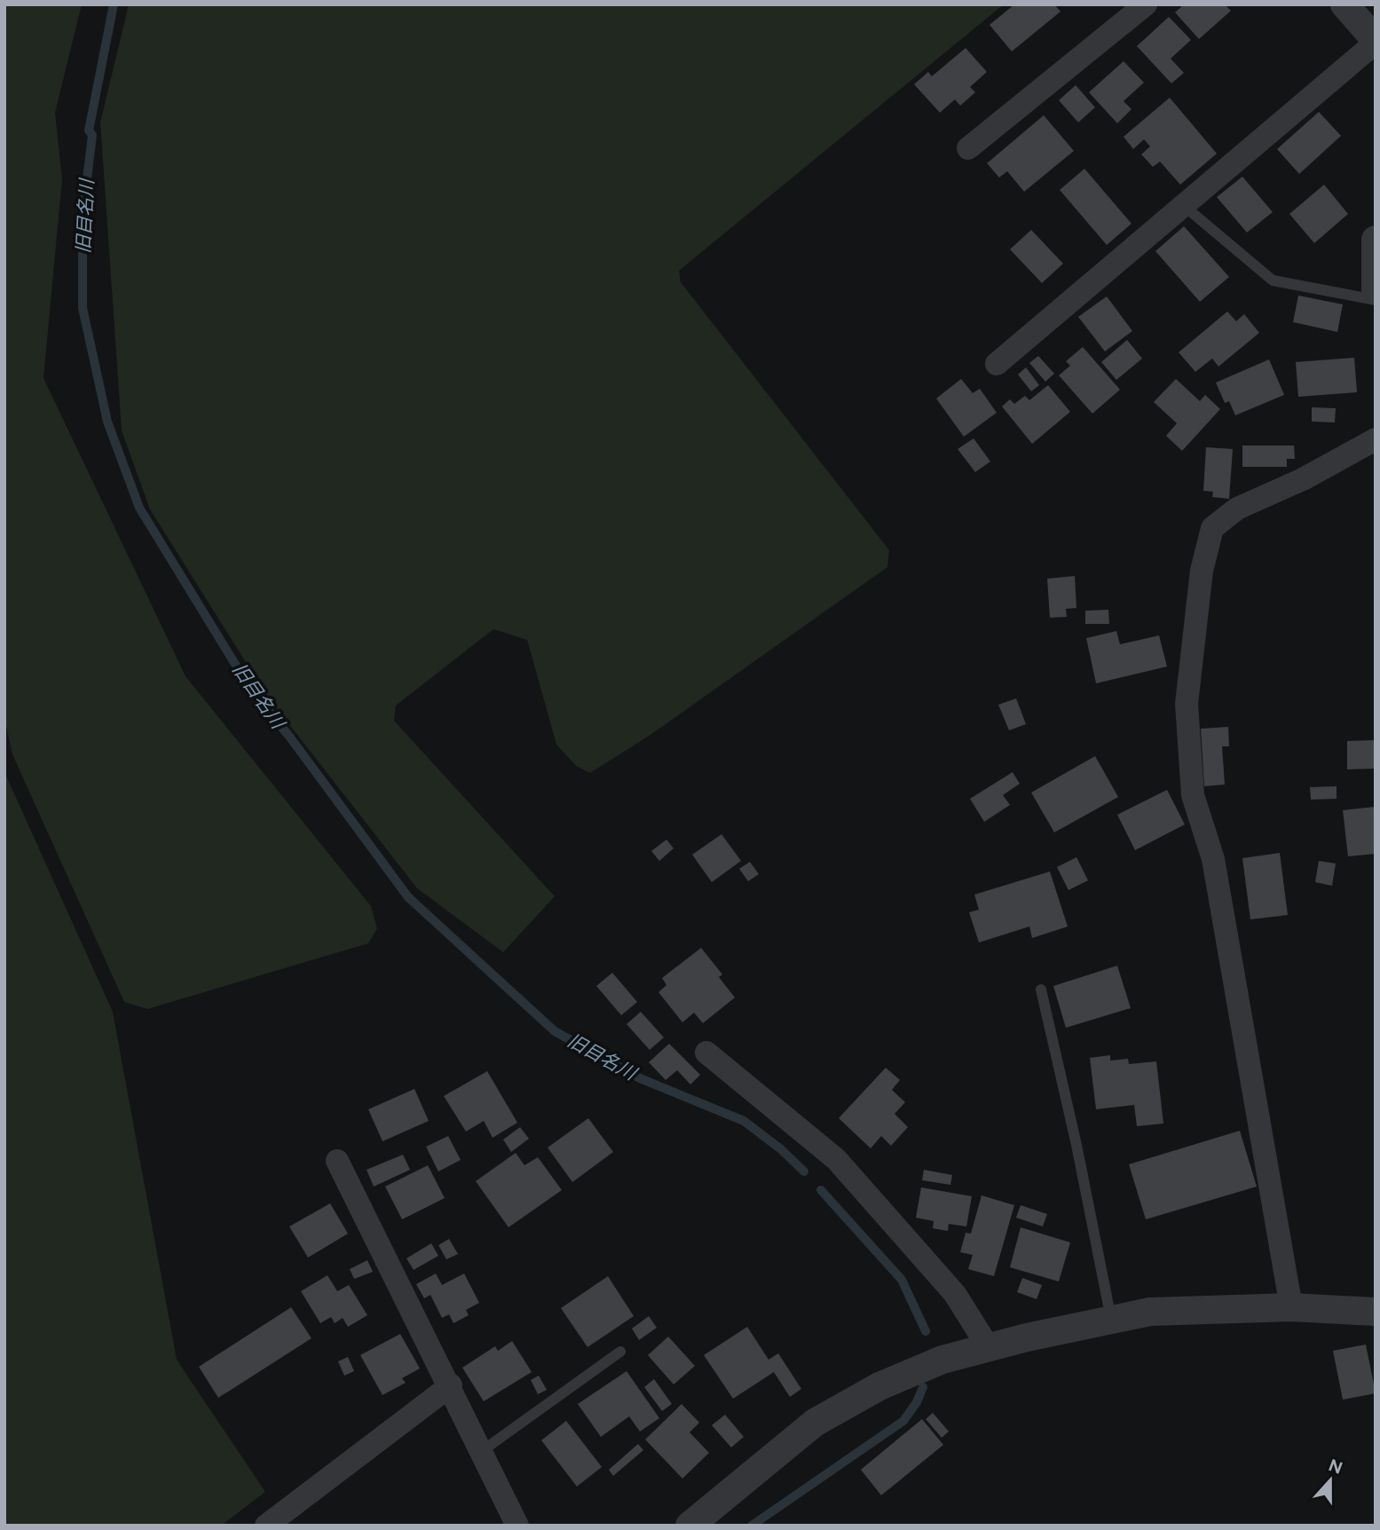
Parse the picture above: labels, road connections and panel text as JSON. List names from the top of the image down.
{
  "water": ["旧目名川"],
  "north": "top"
}
